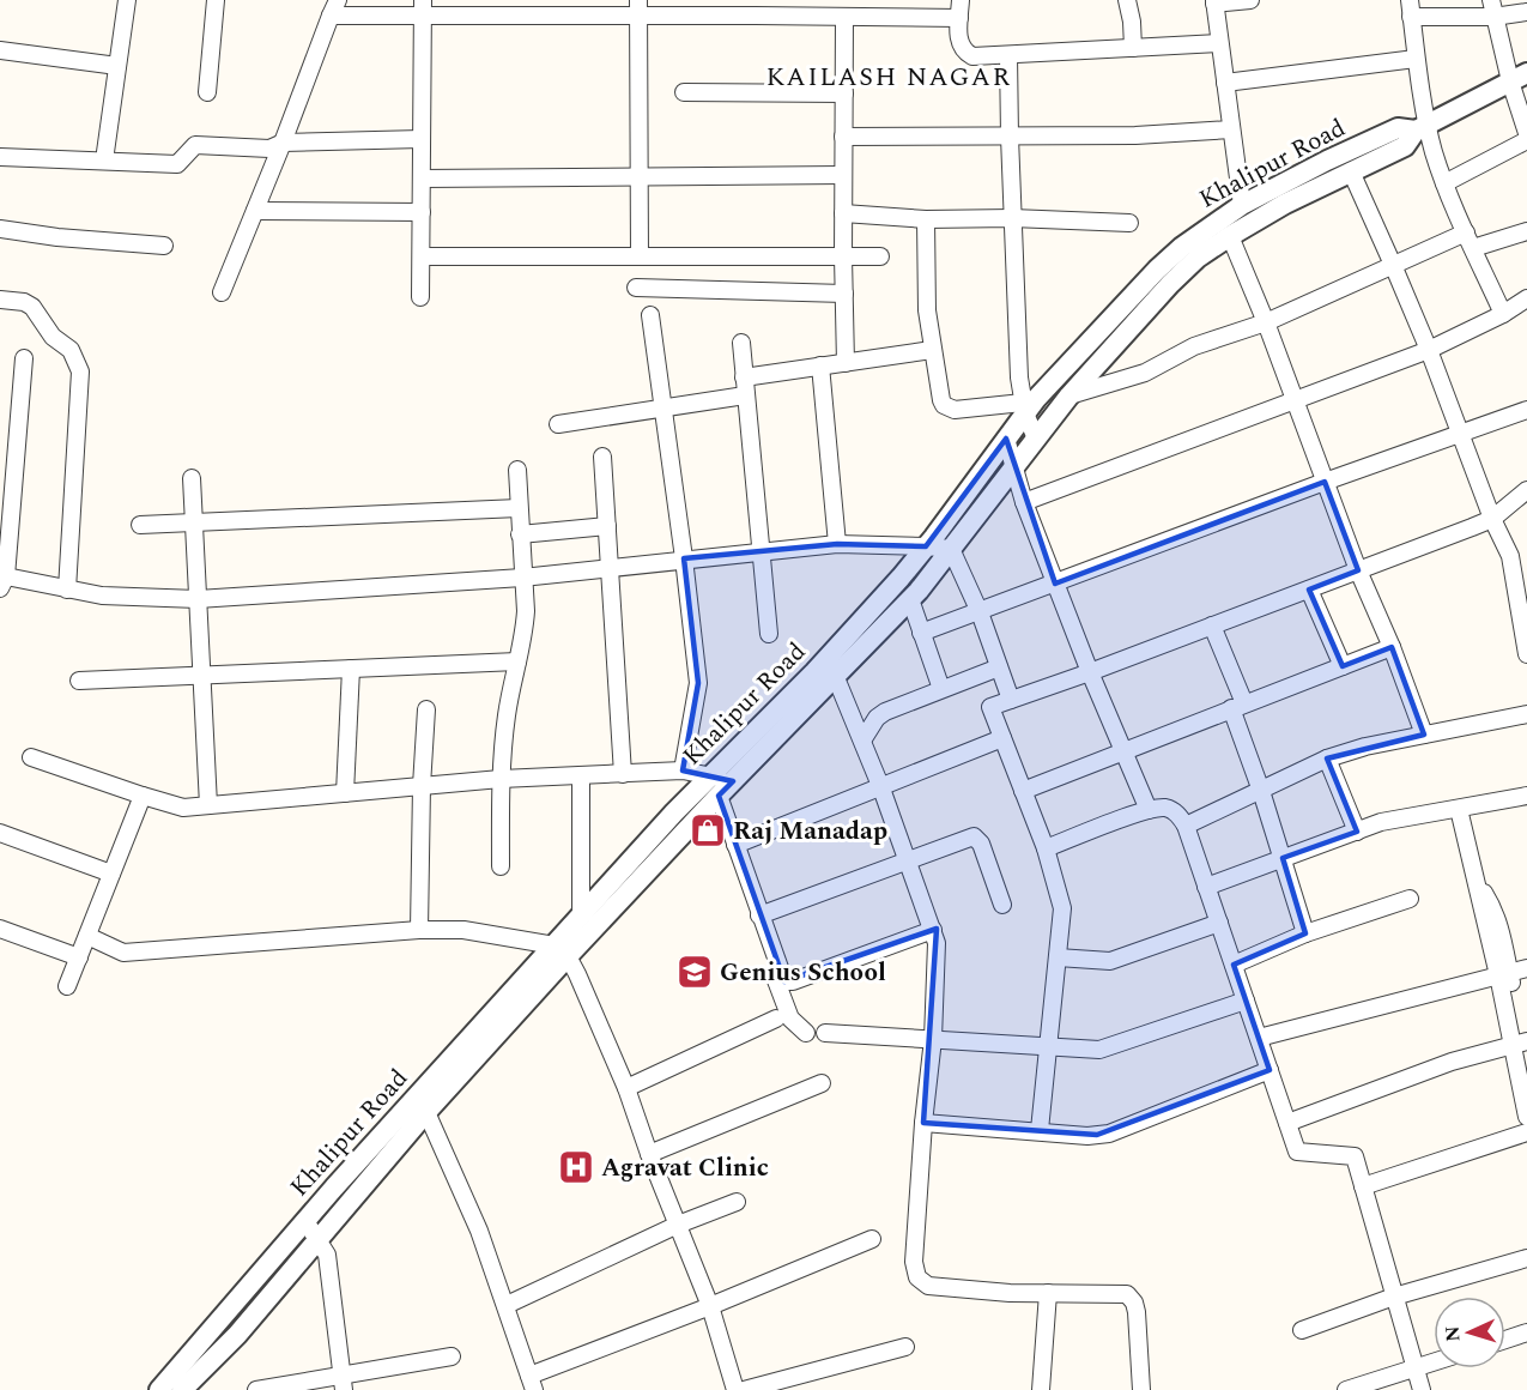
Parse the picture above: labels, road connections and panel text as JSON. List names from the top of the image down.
{
  "streets": {
    "street": ["Khalipur Road"]
  },
  "districts": ["KAILASH NAGAR"],
  "places": {
    "shop": ["Raj Manadap"],
    "school or university": ["Genius School"],
    "hospital": ["Agravat Clinic"]
  },
  "north": "left"
}
